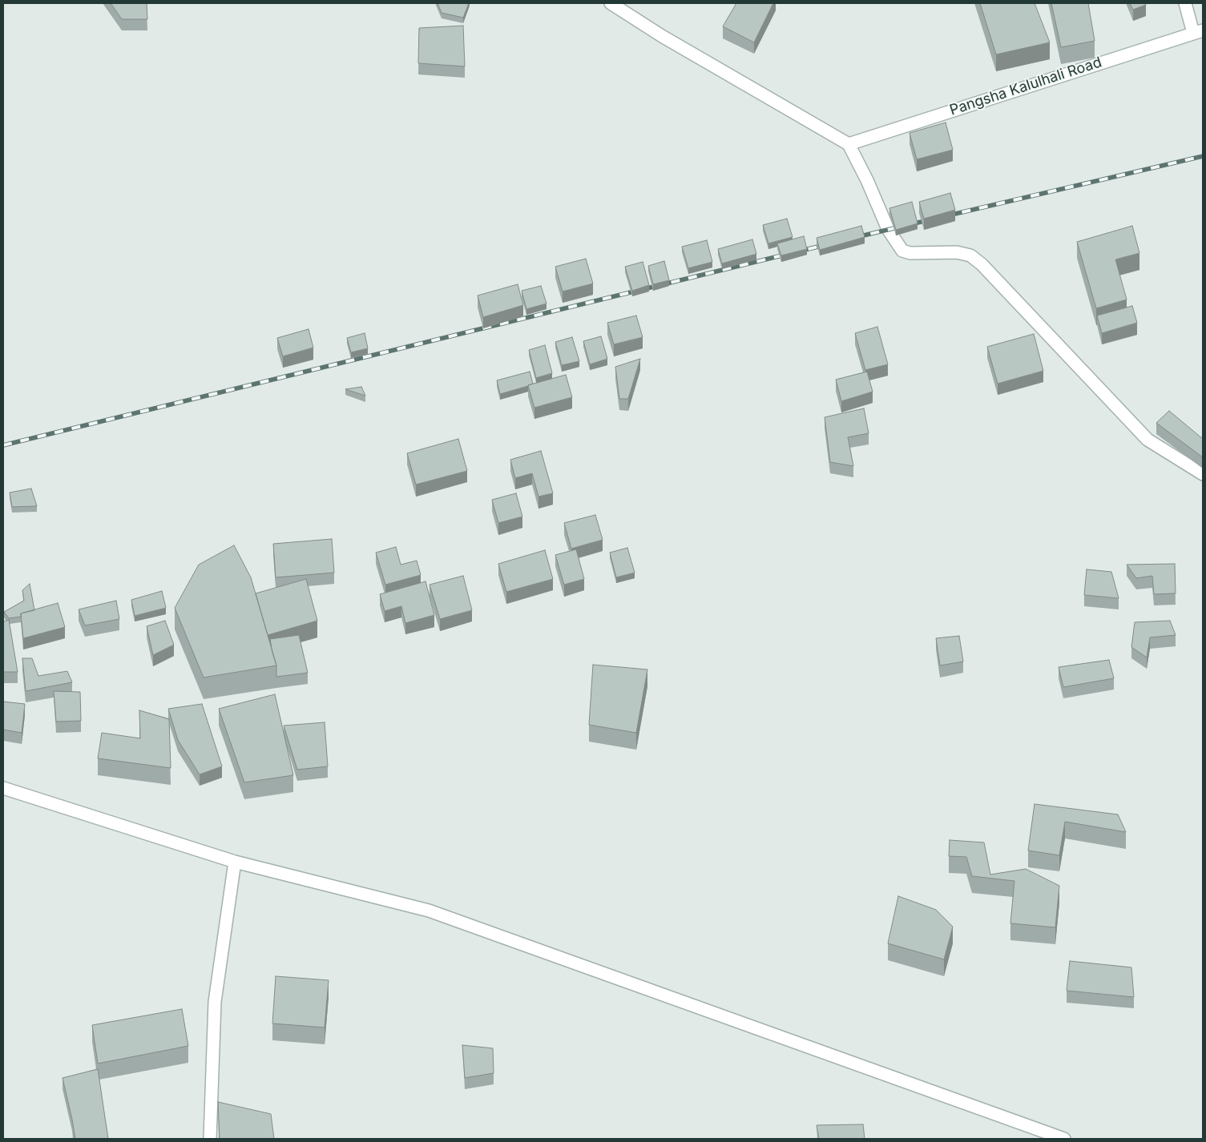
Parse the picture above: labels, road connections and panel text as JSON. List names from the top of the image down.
{
  "streets": {
    "street": ["Pangsha Kalulhali Road"]
  }
}
